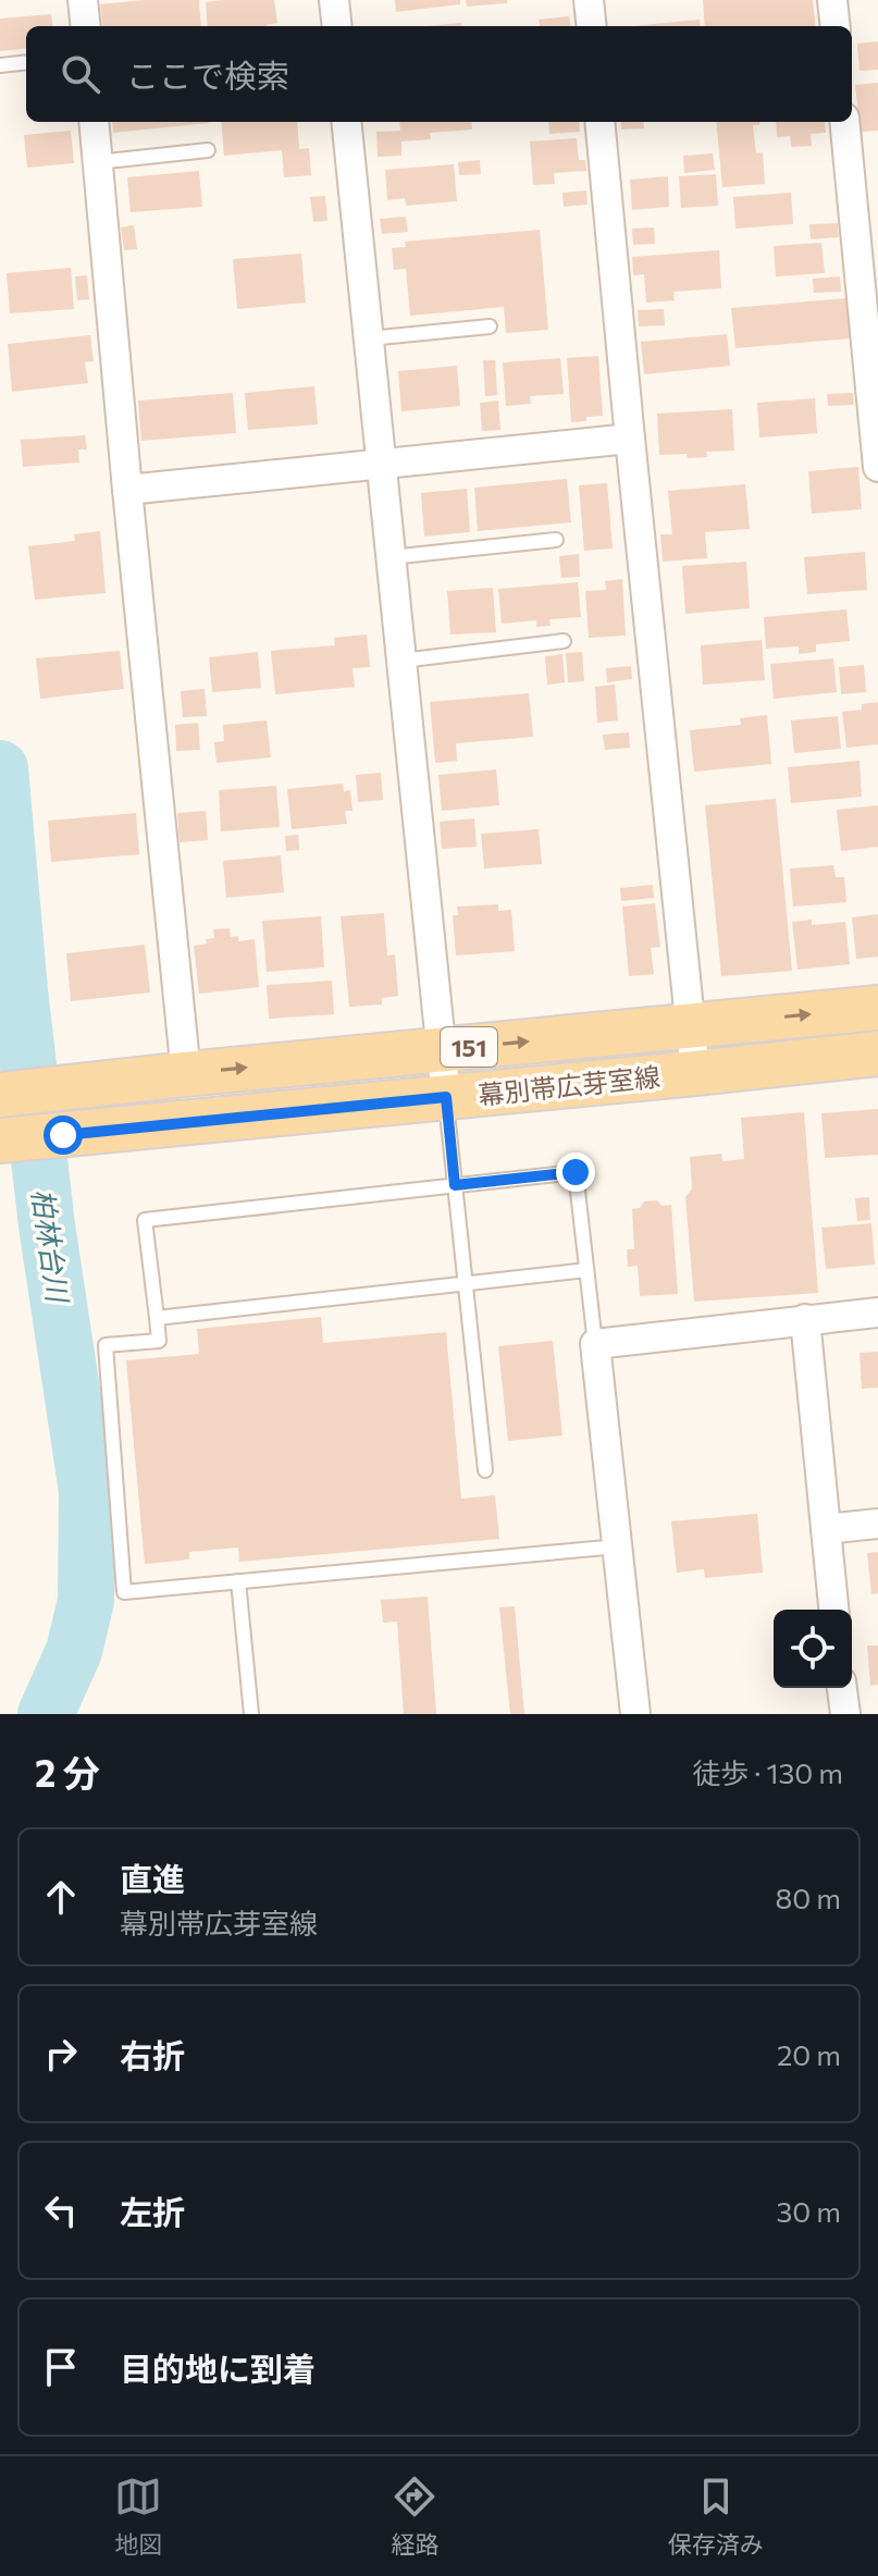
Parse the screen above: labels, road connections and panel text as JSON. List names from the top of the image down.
{
  "streets": {
    "main road": ["151", "幕別帯広芽室線"]
  },
  "water": ["柏林台川"],
  "page": {
    "search": "ここで検索",
    "heading": ["2 分", "徒歩 · 130 m"],
    "list": [
      ["直進", "幕別帯広芽室線", "80 m"],
      ["右折", "20 m"],
      ["左折", "30 m"],
      "目的地に到着"
    ],
    "nav": ["地図", "経路", "保存済み"]
  }
}
